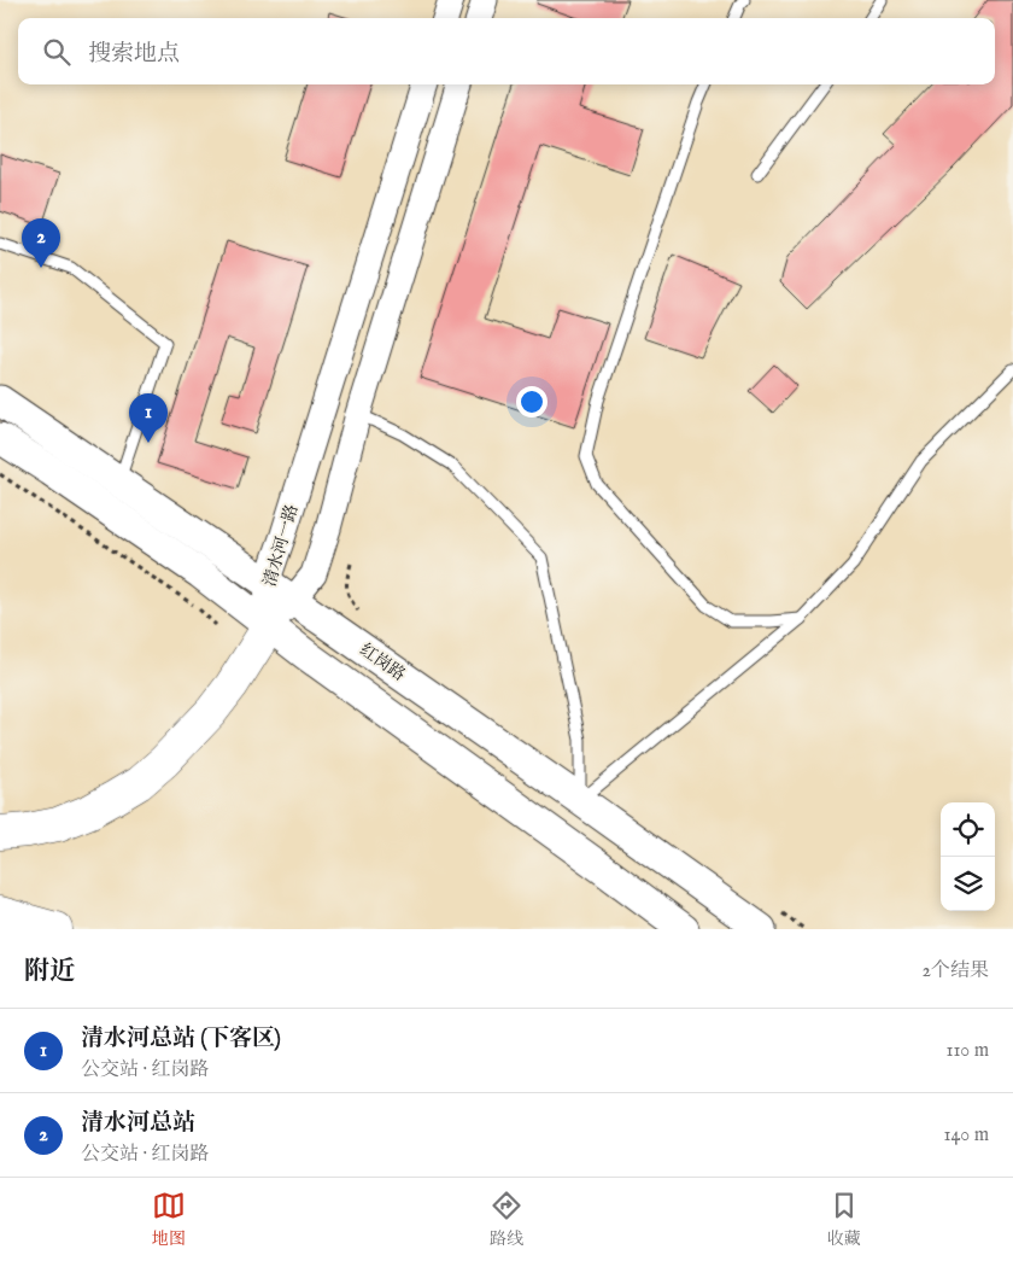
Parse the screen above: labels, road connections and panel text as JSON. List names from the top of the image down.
{
  "streets": {
    "main road": ["红岗路"],
    "street": ["清水河一路"]
  },
  "crossings": [
    ["清水河一路", "红岗路"]
  ],
  "page": {
    "search": "搜索地点",
    "pins": ["2", "1"],
    "heading": ["附近", "2个结果"],
    "list": [
      {
        "mark": "1",
        "name": "清水河总站 (下客区)",
        "note": "公交站 · 红岗路",
        "value": "110 m"
      },
      {
        "mark": "2",
        "name": "清水河总站",
        "note": "公交站 · 红岗路",
        "value": "140 m"
      }
    ],
    "nav": ["地图", "路线", "收藏"]
  }
}
